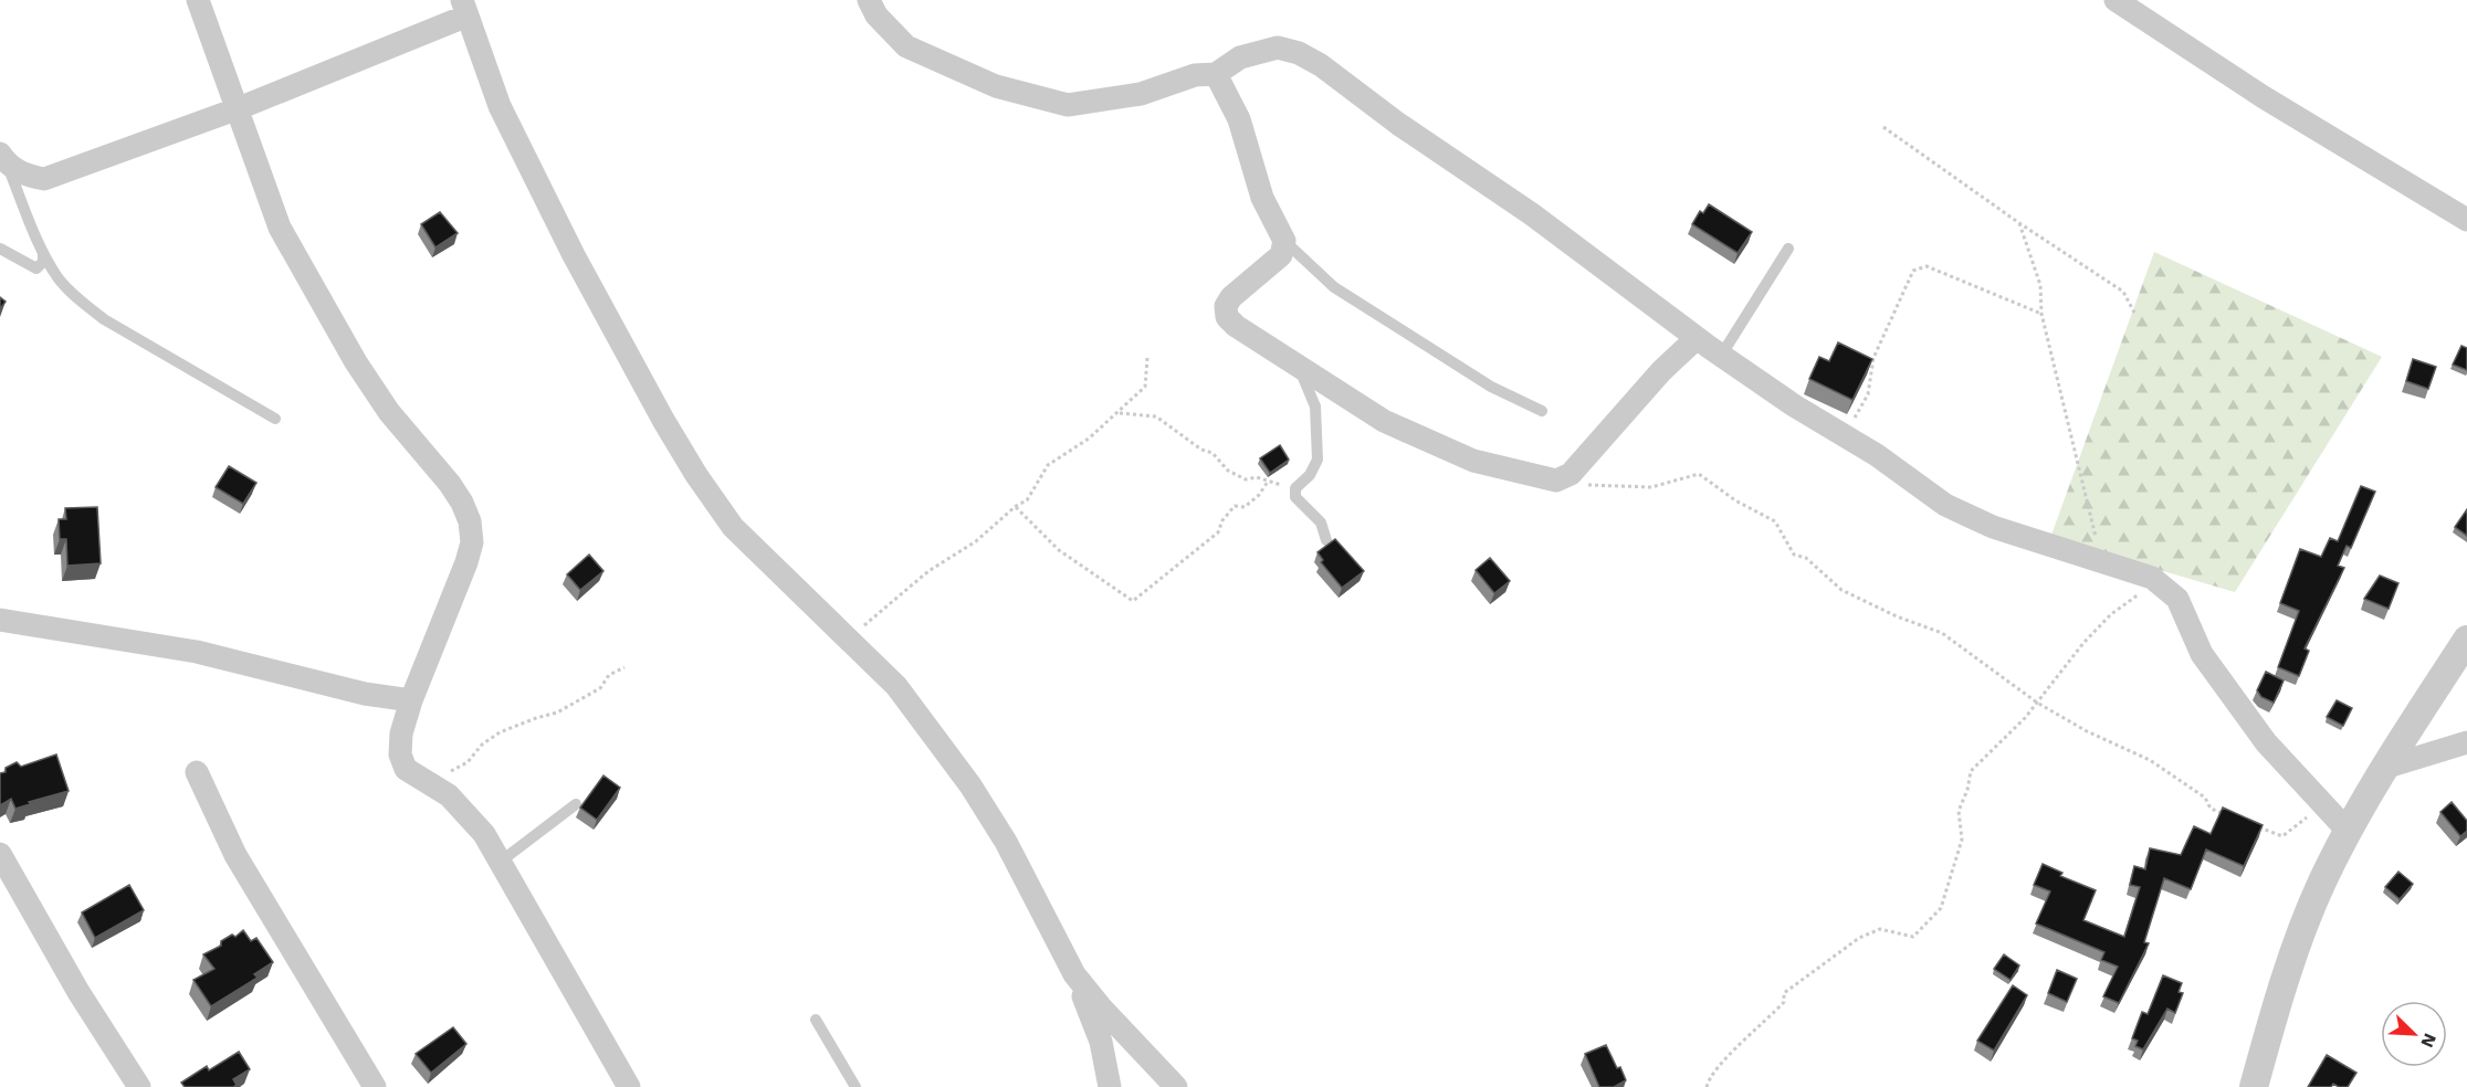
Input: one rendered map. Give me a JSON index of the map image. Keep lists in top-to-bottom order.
{
  "north": "bottom right"
}
